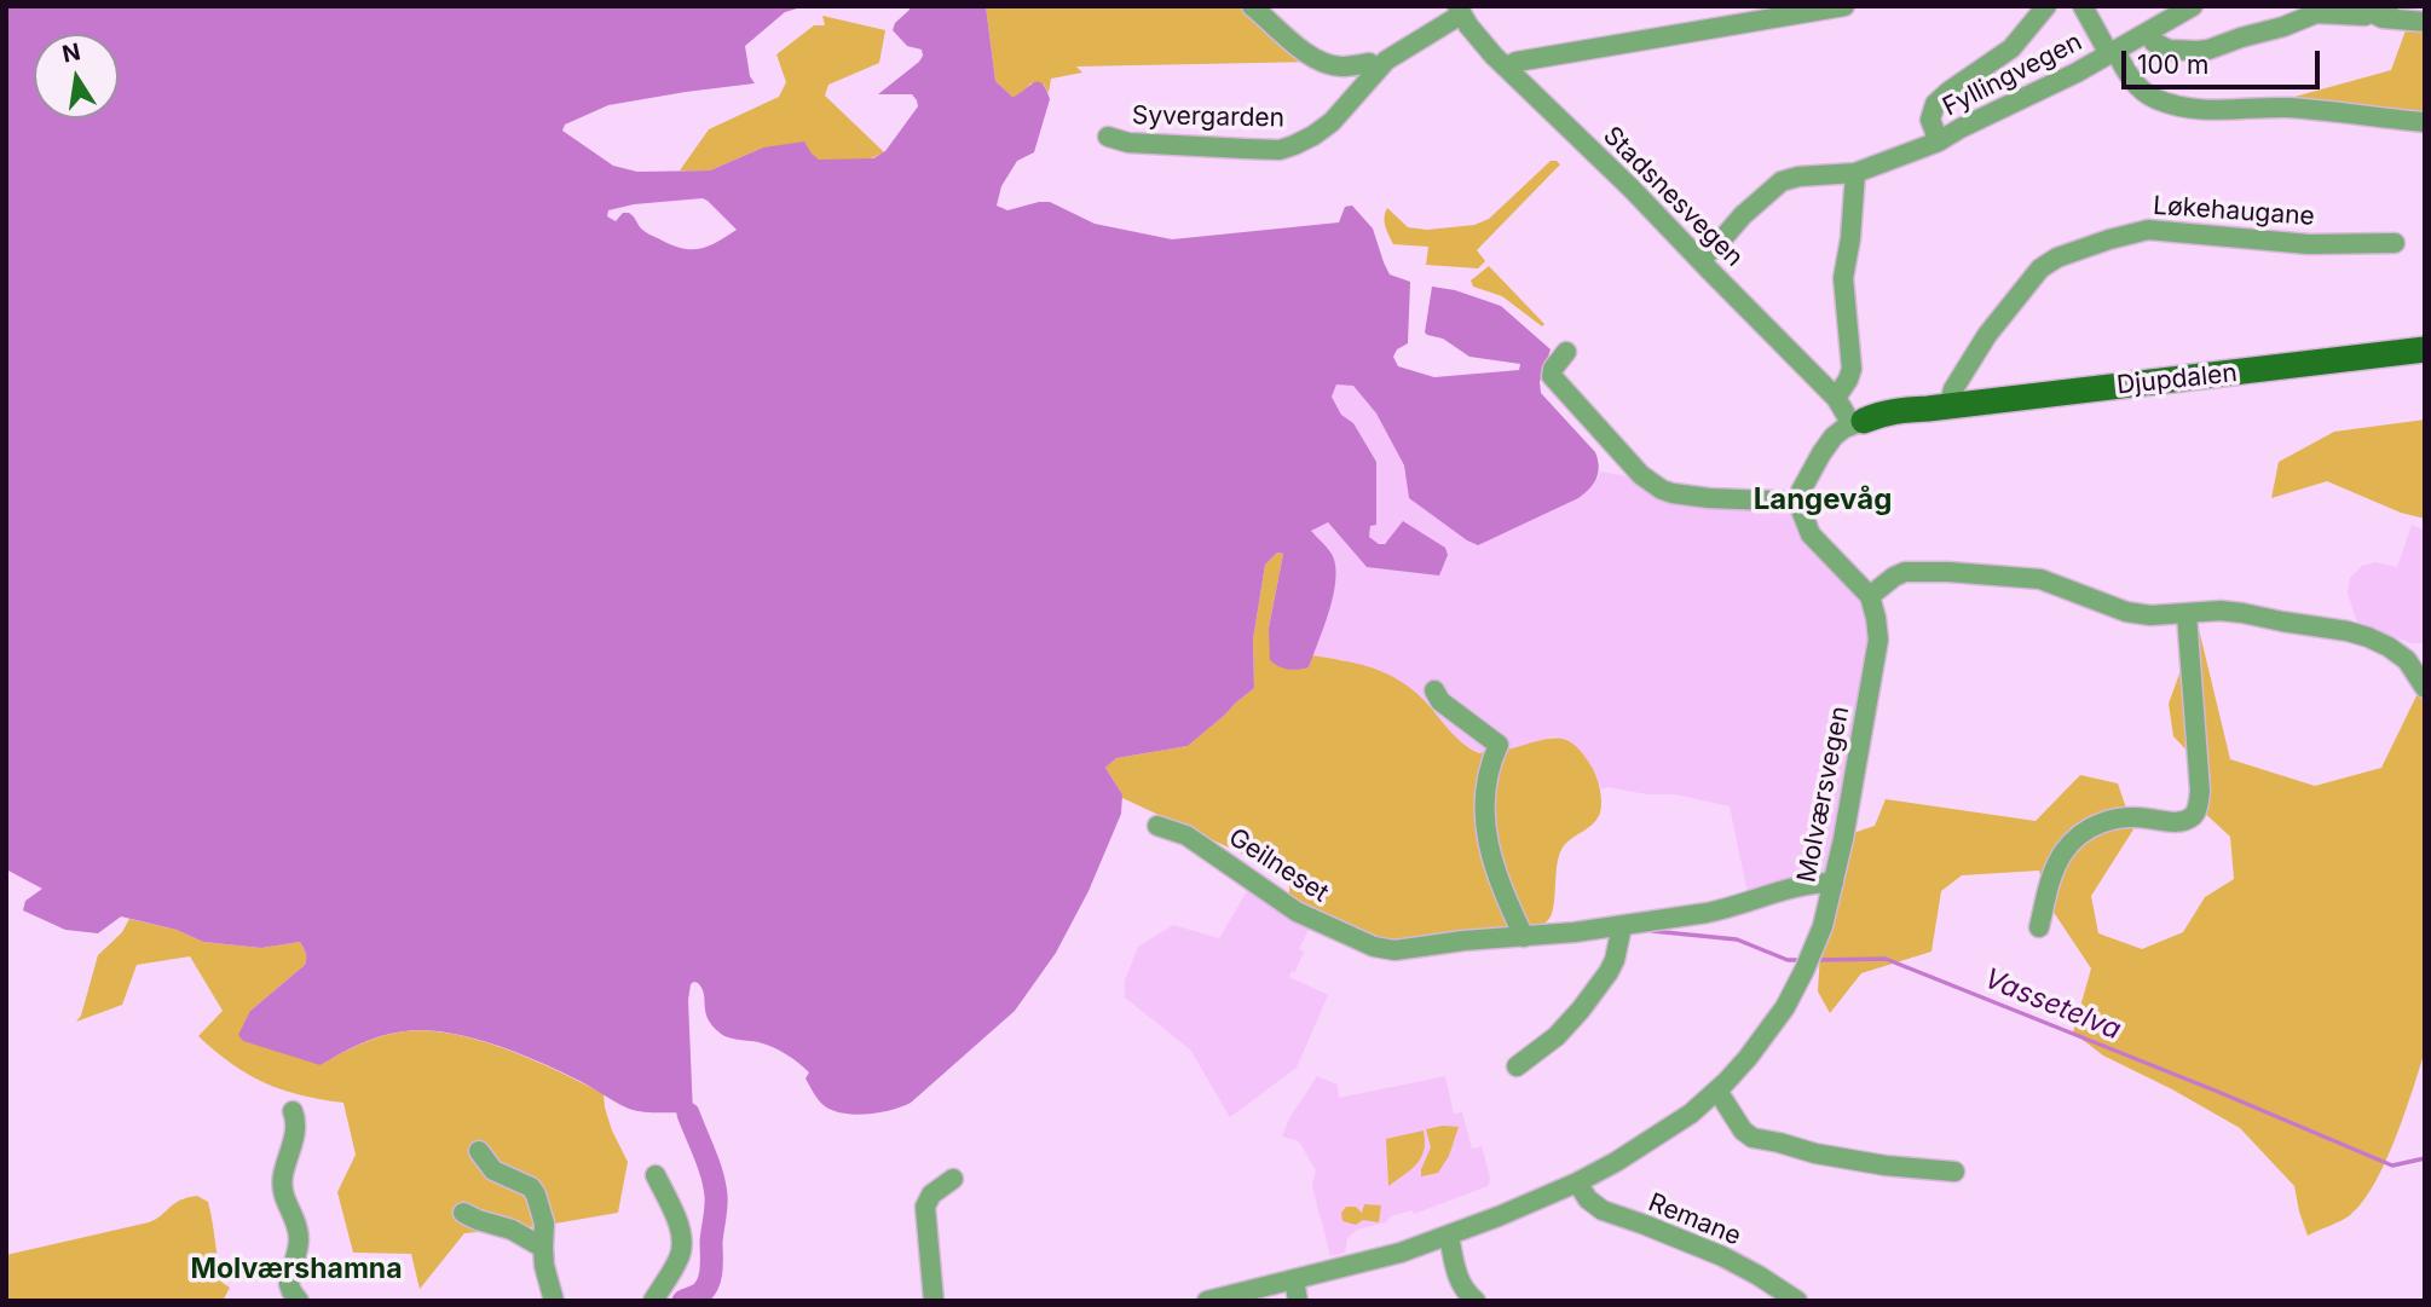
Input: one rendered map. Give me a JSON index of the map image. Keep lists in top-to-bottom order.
{
  "streets": {
    "main road": ["Djupdalen"],
    "street": [
      "Fyllingvegen",
      "Syvergarden",
      "Stadsnesvegen",
      "Løkehaugane",
      "Molværsvegen",
      "Geilneset",
      "Remane"
    ]
  },
  "crossings": [
    ["Fyllingvegen", "Stadsnesvegen"],
    ["Syvergarden", "Stadsnesvegen"],
    ["Stadsnesvegen", "Djupdalen"],
    ["Løkehaugane", "Djupdalen"],
    ["Molværsvegen", "Geilneset"],
    ["Molværsvegen", "Remane"]
  ],
  "districts": ["Langevåg", "Molværshamna"],
  "water": ["Vassetelva"],
  "scale_bar": "100 m",
  "north": "top"
}
